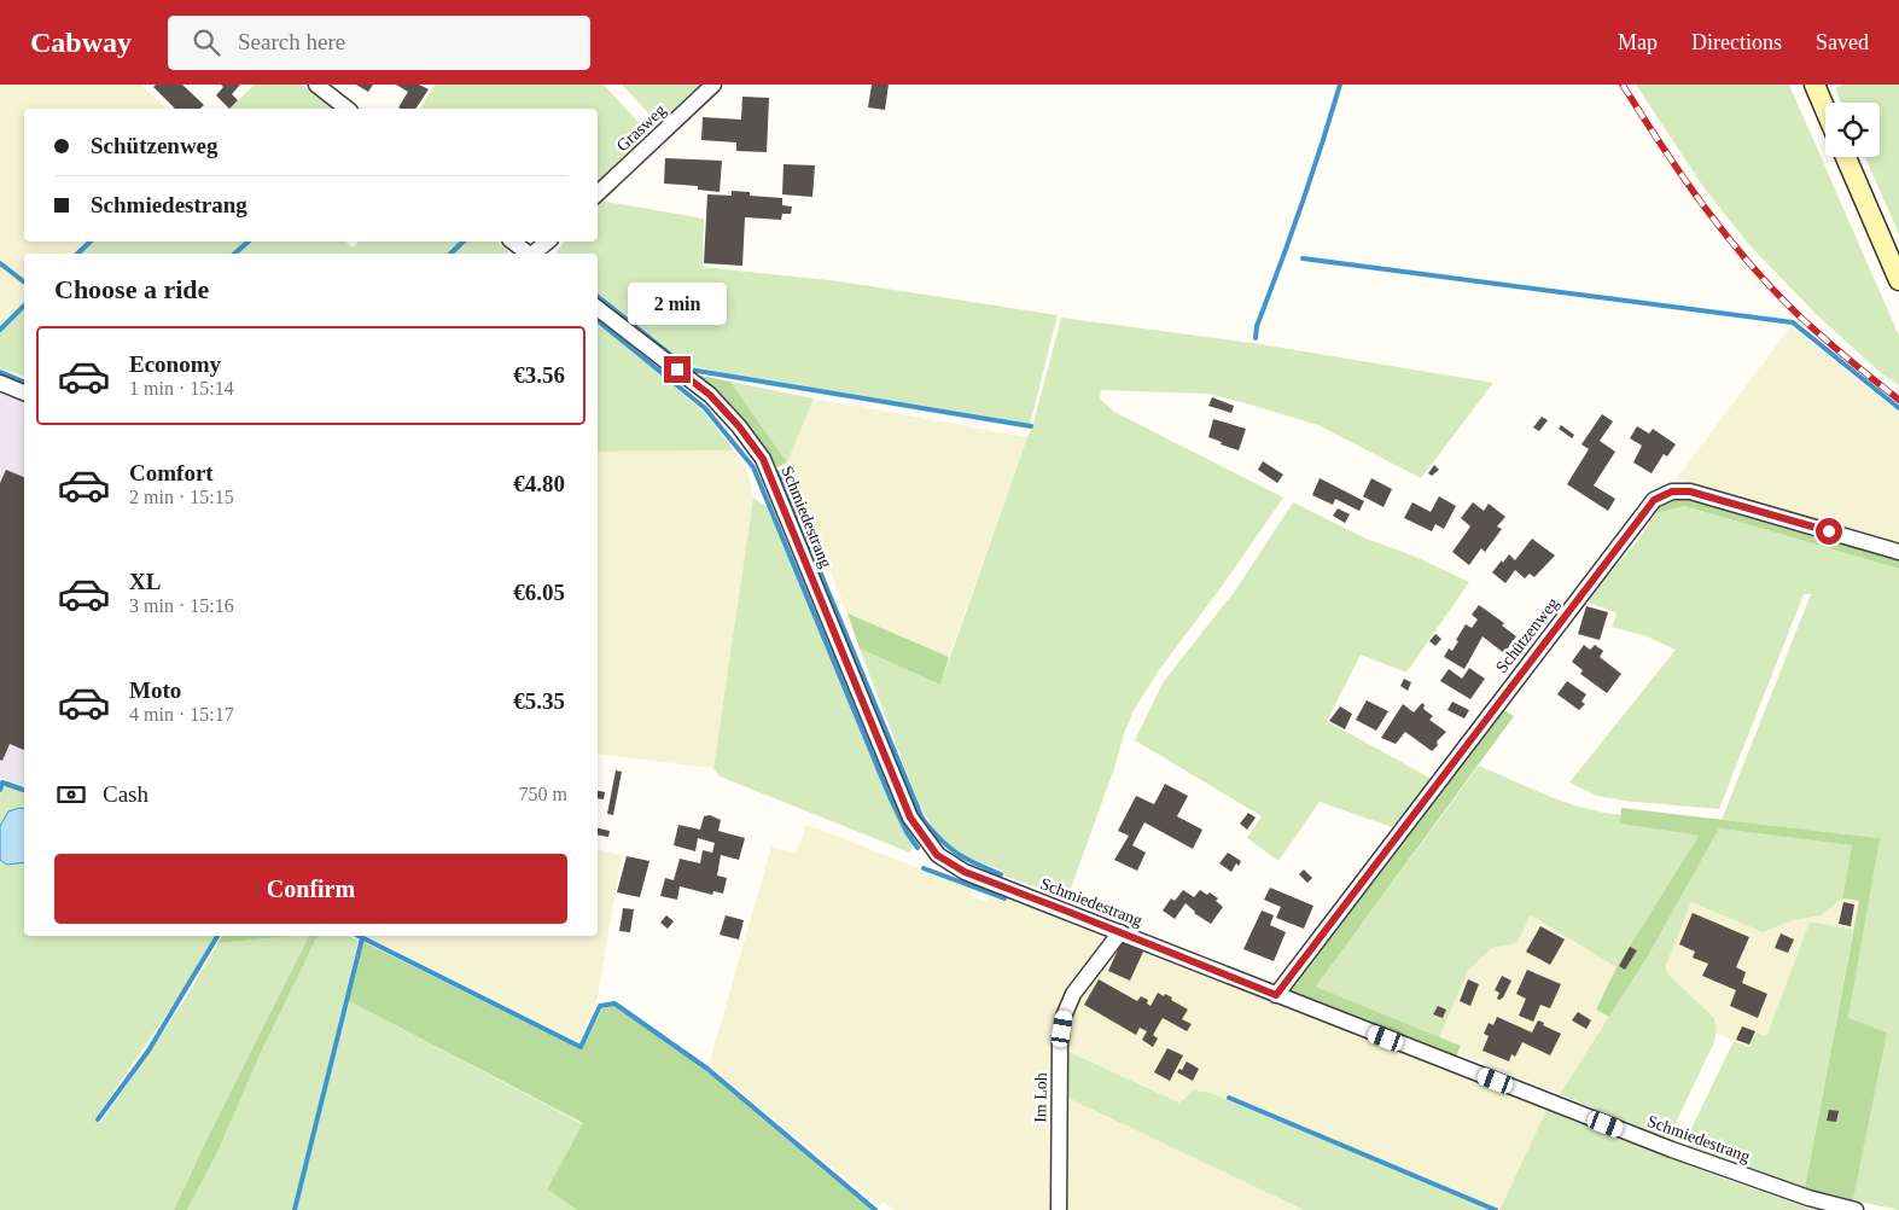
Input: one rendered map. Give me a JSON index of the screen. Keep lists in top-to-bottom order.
{
  "streets": {
    "street": [
      "Grasweg",
      "Schmiedestrang",
      "Schützenweg",
      "Im Loh"
    ]
  },
  "crossings": [
    ["Schmiedestrang", "Schützenweg"],
    ["Schmiedestrang", "Im Loh"]
  ],
  "page": {
    "header": "Cabway",
    "search": "Search here",
    "nav": ["Map", "Directions", "Saved"],
    "banner": ["Schützenweg", "Schmiedestrang"],
    "heading": "Choose a ride",
    "bubble": "2 min",
    "list": [
      {
        "name": "Economy",
        "note": "1 min · 15:14",
        "value": "€3.56"
      },
      {
        "name": "Comfort",
        "note": "2 min · 15:15",
        "value": "€4.80"
      },
      {
        "name": "XL",
        "note": "3 min · 15:16",
        "value": "€6.05"
      },
      {
        "name": "Moto",
        "note": "4 min · 15:17",
        "value": "€5.35"
      }
    ],
    "pay": ["Cash", "750 m"],
    "buttons": "Confirm"
  }
}
